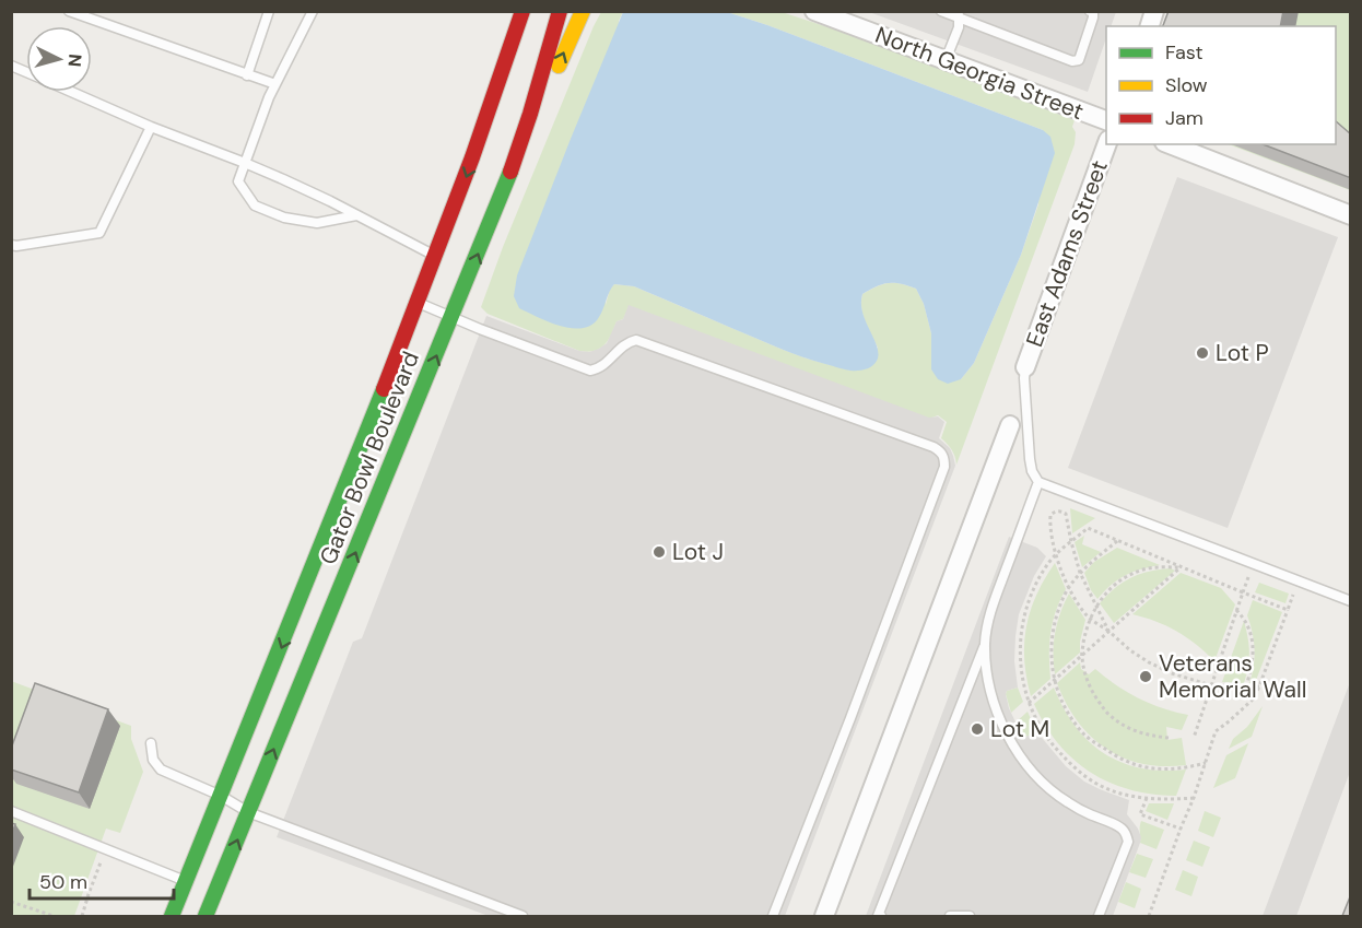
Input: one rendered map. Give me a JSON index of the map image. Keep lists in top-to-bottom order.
{
  "streets": {
    "main road": ["Gator Bowl Boulevard"],
    "street": ["North Georgia Street", "East Adams Street"]
  },
  "places": [
    "Lot P",
    "Lot J",
    "Veterans Memorial Wall",
    "Lot M"
  ],
  "legend": ["Fast", "Slow", "Jam"],
  "scale_bar": "50 m",
  "north": "right"
}
